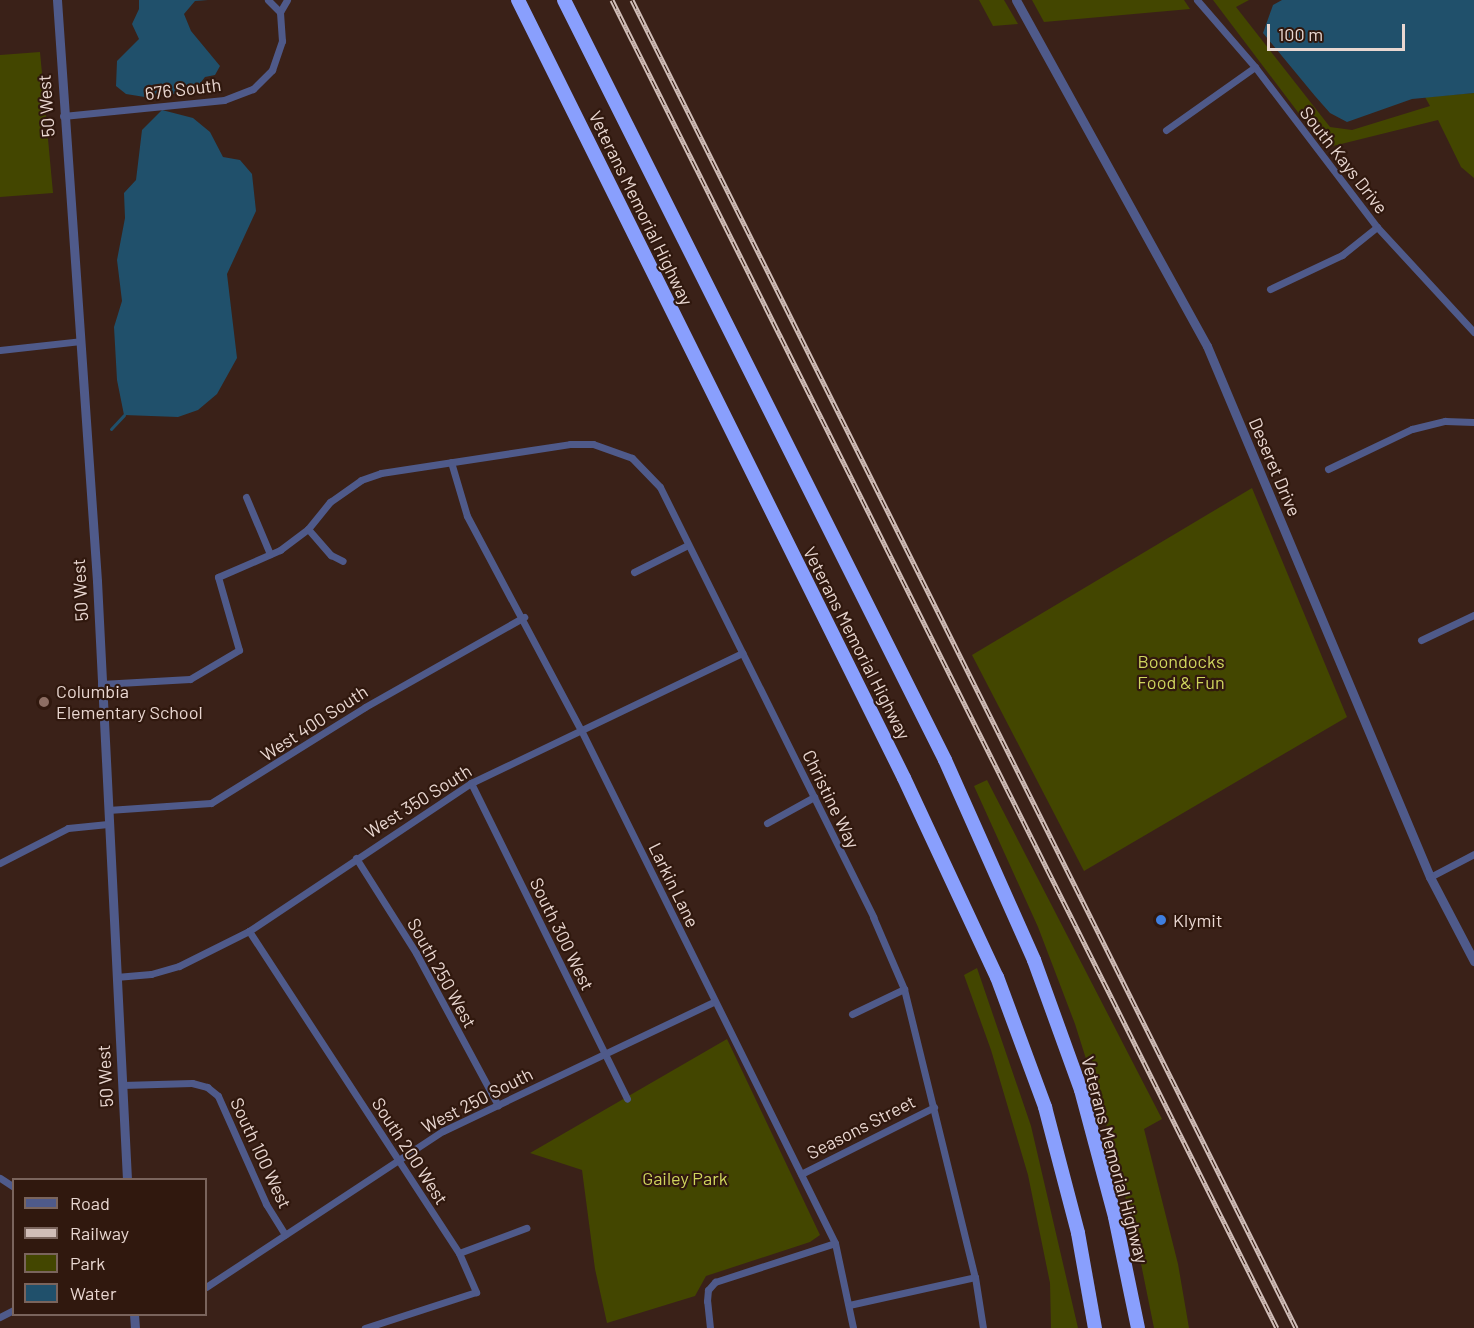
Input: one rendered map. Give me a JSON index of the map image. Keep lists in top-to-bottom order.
{
  "streets": {
    "highway": ["Veterans Memorial Highway"],
    "street": [
      "676 South",
      "50 West",
      "South Kays Drive",
      "Deseret Drive",
      "West 400 South",
      "Christine Way",
      "West 350 South",
      "Larkin Lane",
      "South 300 West",
      "South 250 West",
      "West 250 South",
      "Seasons Street",
      "South 200 West",
      "South 100 West"
    ]
  },
  "crossings": [
    ["676 South", "50 West"],
    ["50 West", "West 400 South"],
    ["50 West", "Christine Way"],
    ["50 West", "West 350 South"],
    ["50 West", "South 100 West"],
    ["West 400 South", "Larkin Lane"],
    ["Christine Way", "West 350 South"],
    ["Christine Way", "Larkin Lane"],
    ["Christine Way", "Seasons Street"],
    ["West 350 South", "Larkin Lane"],
    ["West 350 South", "South 300 West"],
    ["West 350 South", "South 250 West"],
    ["West 350 South", "South 200 West"],
    ["Larkin Lane", "West 250 South"],
    ["Larkin Lane", "Seasons Street"],
    ["South 300 West", "West 250 South"],
    ["South 250 West", "West 250 South"],
    ["West 250 South", "South 200 West"],
    ["West 250 South", "South 100 West"]
  ],
  "parks": ["Boondocks Food & Fun", "Gailey Park"],
  "places": ["Columbia Elementary School", "Klymit"],
  "legend": [
    "Road",
    "Railway",
    "Park",
    "Water"
  ],
  "scale_bar": "100 m"
}
